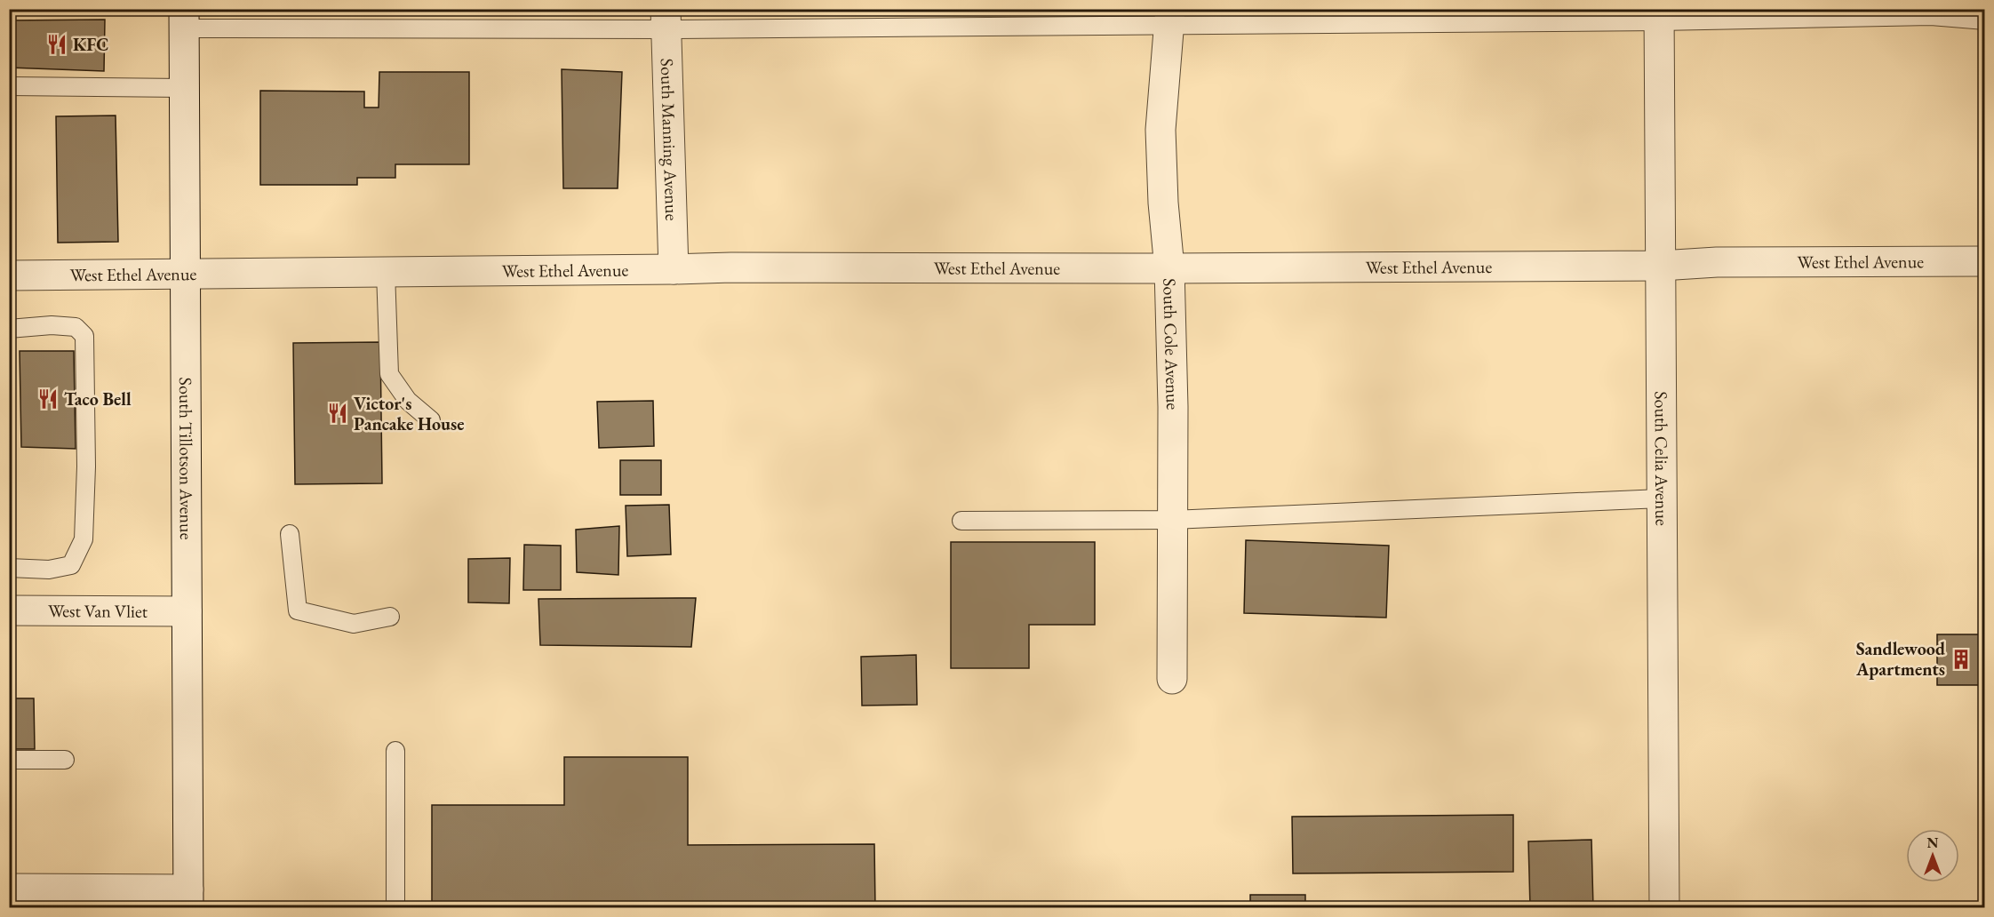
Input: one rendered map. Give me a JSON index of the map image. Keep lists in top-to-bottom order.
{
  "streets": {
    "street": [
      "South Manning Avenue",
      "West Ethel Avenue",
      "South Cole Avenue",
      "South Tillotson Avenue",
      "South Celia Avenue",
      "West Van Vliet"
    ]
  },
  "crossings": [
    ["South Manning Avenue", "West Ethel Avenue"],
    ["West Ethel Avenue", "South Cole Avenue"],
    ["West Ethel Avenue", "South Tillotson Avenue"],
    ["West Ethel Avenue", "South Celia Avenue"],
    ["South Tillotson Avenue", "West Van Vliet"]
  ],
  "places": {
    "restaurant": ["KFC", "Taco Bell", "Victor's Pancake House"],
    "building": ["Sandlewood Apartments"]
  },
  "north": "top"
}
